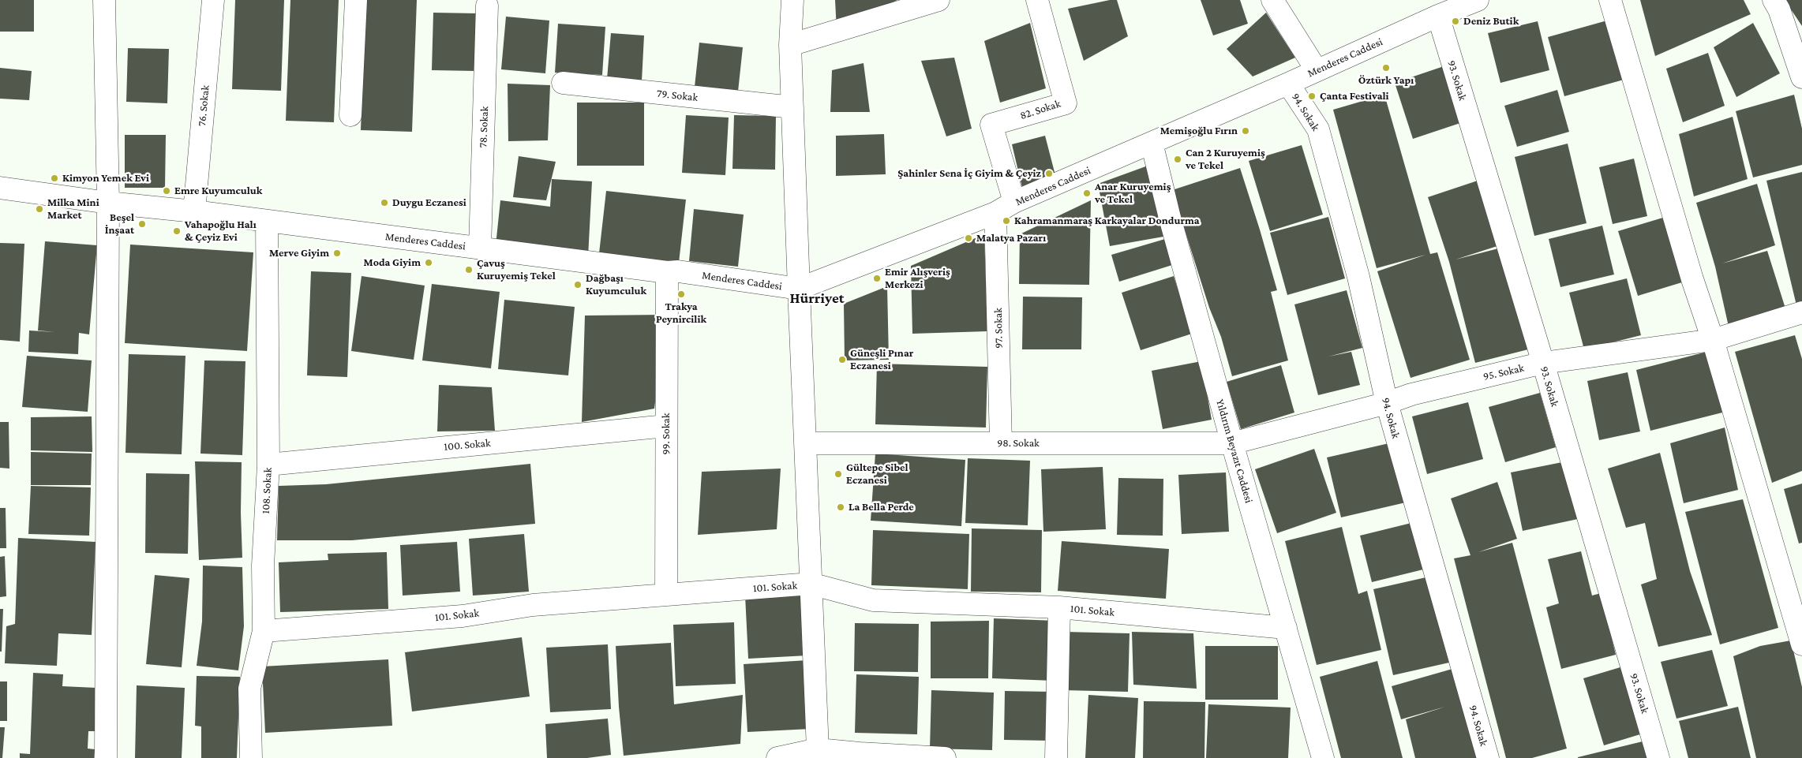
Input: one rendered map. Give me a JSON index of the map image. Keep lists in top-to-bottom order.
{
  "streets": {
    "street": [
      "Menderes Caddesi",
      "93. Sokak",
      "79. Sokak",
      "76. Sokak",
      "82. Sokak",
      "94. Sokak",
      "78. Sokak",
      "97. Sokak",
      "95. Sokak",
      "99. Sokak",
      "98. Sokak",
      "100. Sokak",
      "Yıldırım Beyazıt Caddesi",
      "108. Sokak",
      "101. Sokak"
    ]
  },
  "crossings": [
    ["Menderes Caddesi", "93. Sokak"],
    ["Menderes Caddesi", "76. Sokak"],
    ["Menderes Caddesi", "82. Sokak"],
    ["Menderes Caddesi", "94. Sokak"],
    ["Menderes Caddesi", "78. Sokak"],
    ["Menderes Caddesi", "97. Sokak"],
    ["Menderes Caddesi", "99. Sokak"],
    ["Menderes Caddesi", "Yıldırım Beyazıt Caddesi"],
    ["Menderes Caddesi", "108. Sokak"],
    ["93. Sokak", "95. Sokak"],
    ["94. Sokak", "95. Sokak"],
    ["97. Sokak", "98. Sokak"],
    ["95. Sokak", "98. Sokak"],
    ["95. Sokak", "Yıldırım Beyazıt Caddesi"],
    ["99. Sokak", "100. Sokak"],
    ["99. Sokak", "101. Sokak"],
    ["98. Sokak", "Yıldırım Beyazıt Caddesi"],
    ["100. Sokak", "108. Sokak"],
    ["Yıldırım Beyazıt Caddesi", "101. Sokak"],
    ["108. Sokak", "101. Sokak"]
  ],
  "districts": ["Hürriyet"],
  "places": [
    "Deniz Butik",
    "Öztürk Yapı",
    "Çanta Festivali",
    "Memişoğlu Fırın",
    "Can 2 Kuruyemiş ve Tekel",
    "Şahinler Sena İç Giyim & Çeyiz",
    "Kimyon Yemek Evi",
    "Emre Kuyumculuk",
    "Anar Kuruyemiş ve Tekel",
    "Duygu Eczanesi",
    "Milka Mini Market",
    "Kahramanmaraş Karkayalar Dondurma",
    "Beşel İnşaat",
    "Vahapoğlu Halı & Çeyiz Evi",
    "Malatya Pazarı",
    "Merve Giyim",
    "Moda Giyim",
    "Çavuş Kuruyemiş Tekel",
    "Emir Alışveriş Merkezi",
    "Dağbaşı Kuyumculuk",
    "Trakya Peynircilik",
    "Güneşli Pınar Eczanesi",
    "Gültepe Sibel Eczanesi",
    "La Bella Perde"
  ]
}
